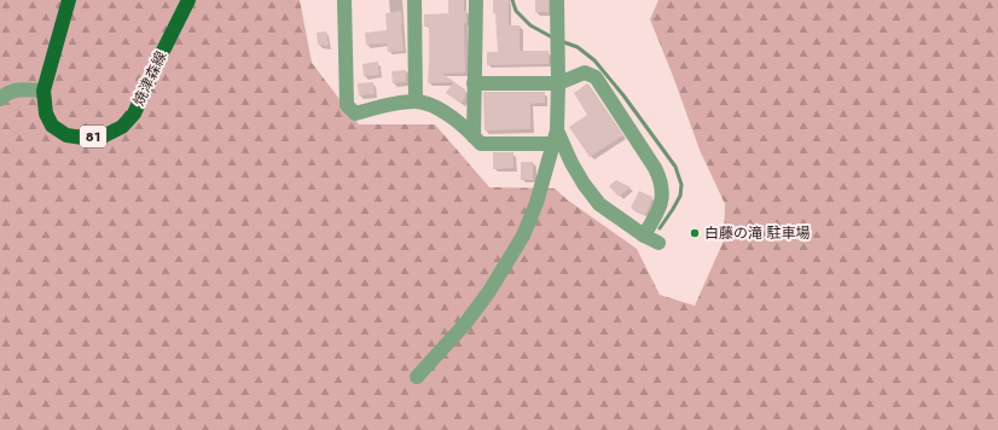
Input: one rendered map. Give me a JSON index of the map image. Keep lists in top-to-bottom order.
{
  "streets": {
    "main road": ["焼津森線", "81"]
  },
  "places": ["白藤の滝 駐車場"]
}
